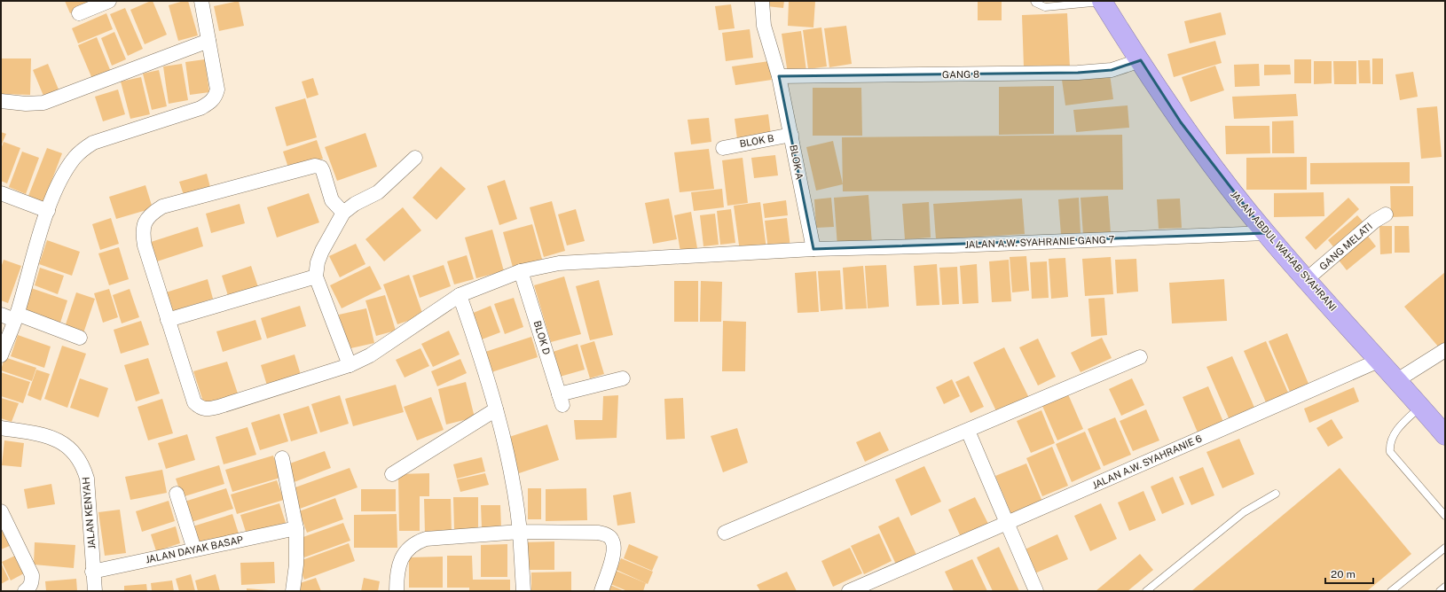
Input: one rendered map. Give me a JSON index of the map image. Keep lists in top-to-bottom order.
{
  "streets": {
    "highway": ["JALAN ABDUL WAHAB SYAHRANI"],
    "street": [
      "GANG 8",
      "BLOK B",
      "BLOK A",
      "JALAN A.W. SYAHRANIE GANG 7",
      "GANG MELATI",
      "BLOK D",
      "JALAN A.W. SYAHRANIE 6",
      "JALAN KENYAH",
      "JALAN DAYAK BASAP"
    ]
  },
  "crossings": [
    ["GANG 8", "BLOK A"],
    ["GANG 8", "JALAN ABDUL WAHAB SYAHRANI"],
    ["BLOK B", "BLOK A"],
    ["BLOK A", "JALAN A.W. SYAHRANIE GANG 7"],
    ["JALAN A.W. SYAHRANIE GANG 7", "JALAN ABDUL WAHAB SYAHRANI"],
    ["JALAN A.W. SYAHRANIE GANG 7", "BLOK D"],
    ["GANG MELATI", "JALAN ABDUL WAHAB SYAHRANI"],
    ["JALAN ABDUL WAHAB SYAHRANI", "JALAN A.W. SYAHRANIE 6"],
    ["JALAN KENYAH", "JALAN DAYAK BASAP"]
  ],
  "scale_bar": "20 m"
}
